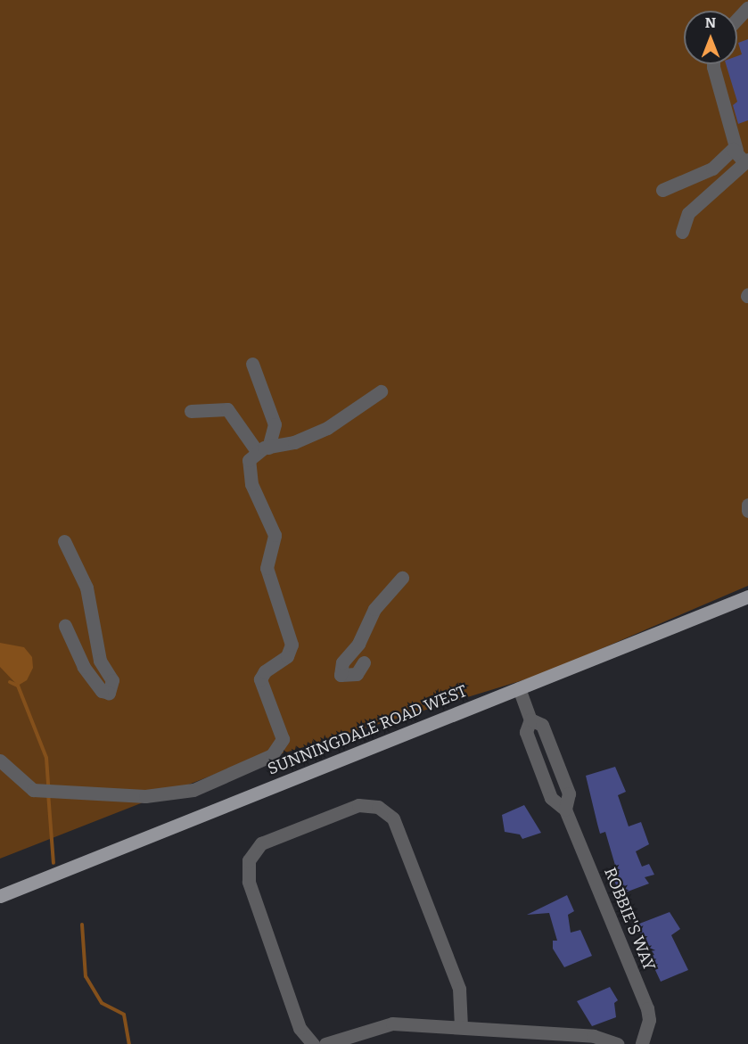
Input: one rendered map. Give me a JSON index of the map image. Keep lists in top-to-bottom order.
{
  "streets": {
    "main road": ["SUNNINGDALE ROAD WEST"],
    "street": ["ROBBIE'S WAY"]
  },
  "crossings": [
    ["SUNNINGDALE ROAD WEST", "ROBBIE'S WAY"]
  ],
  "north": "top"
}
